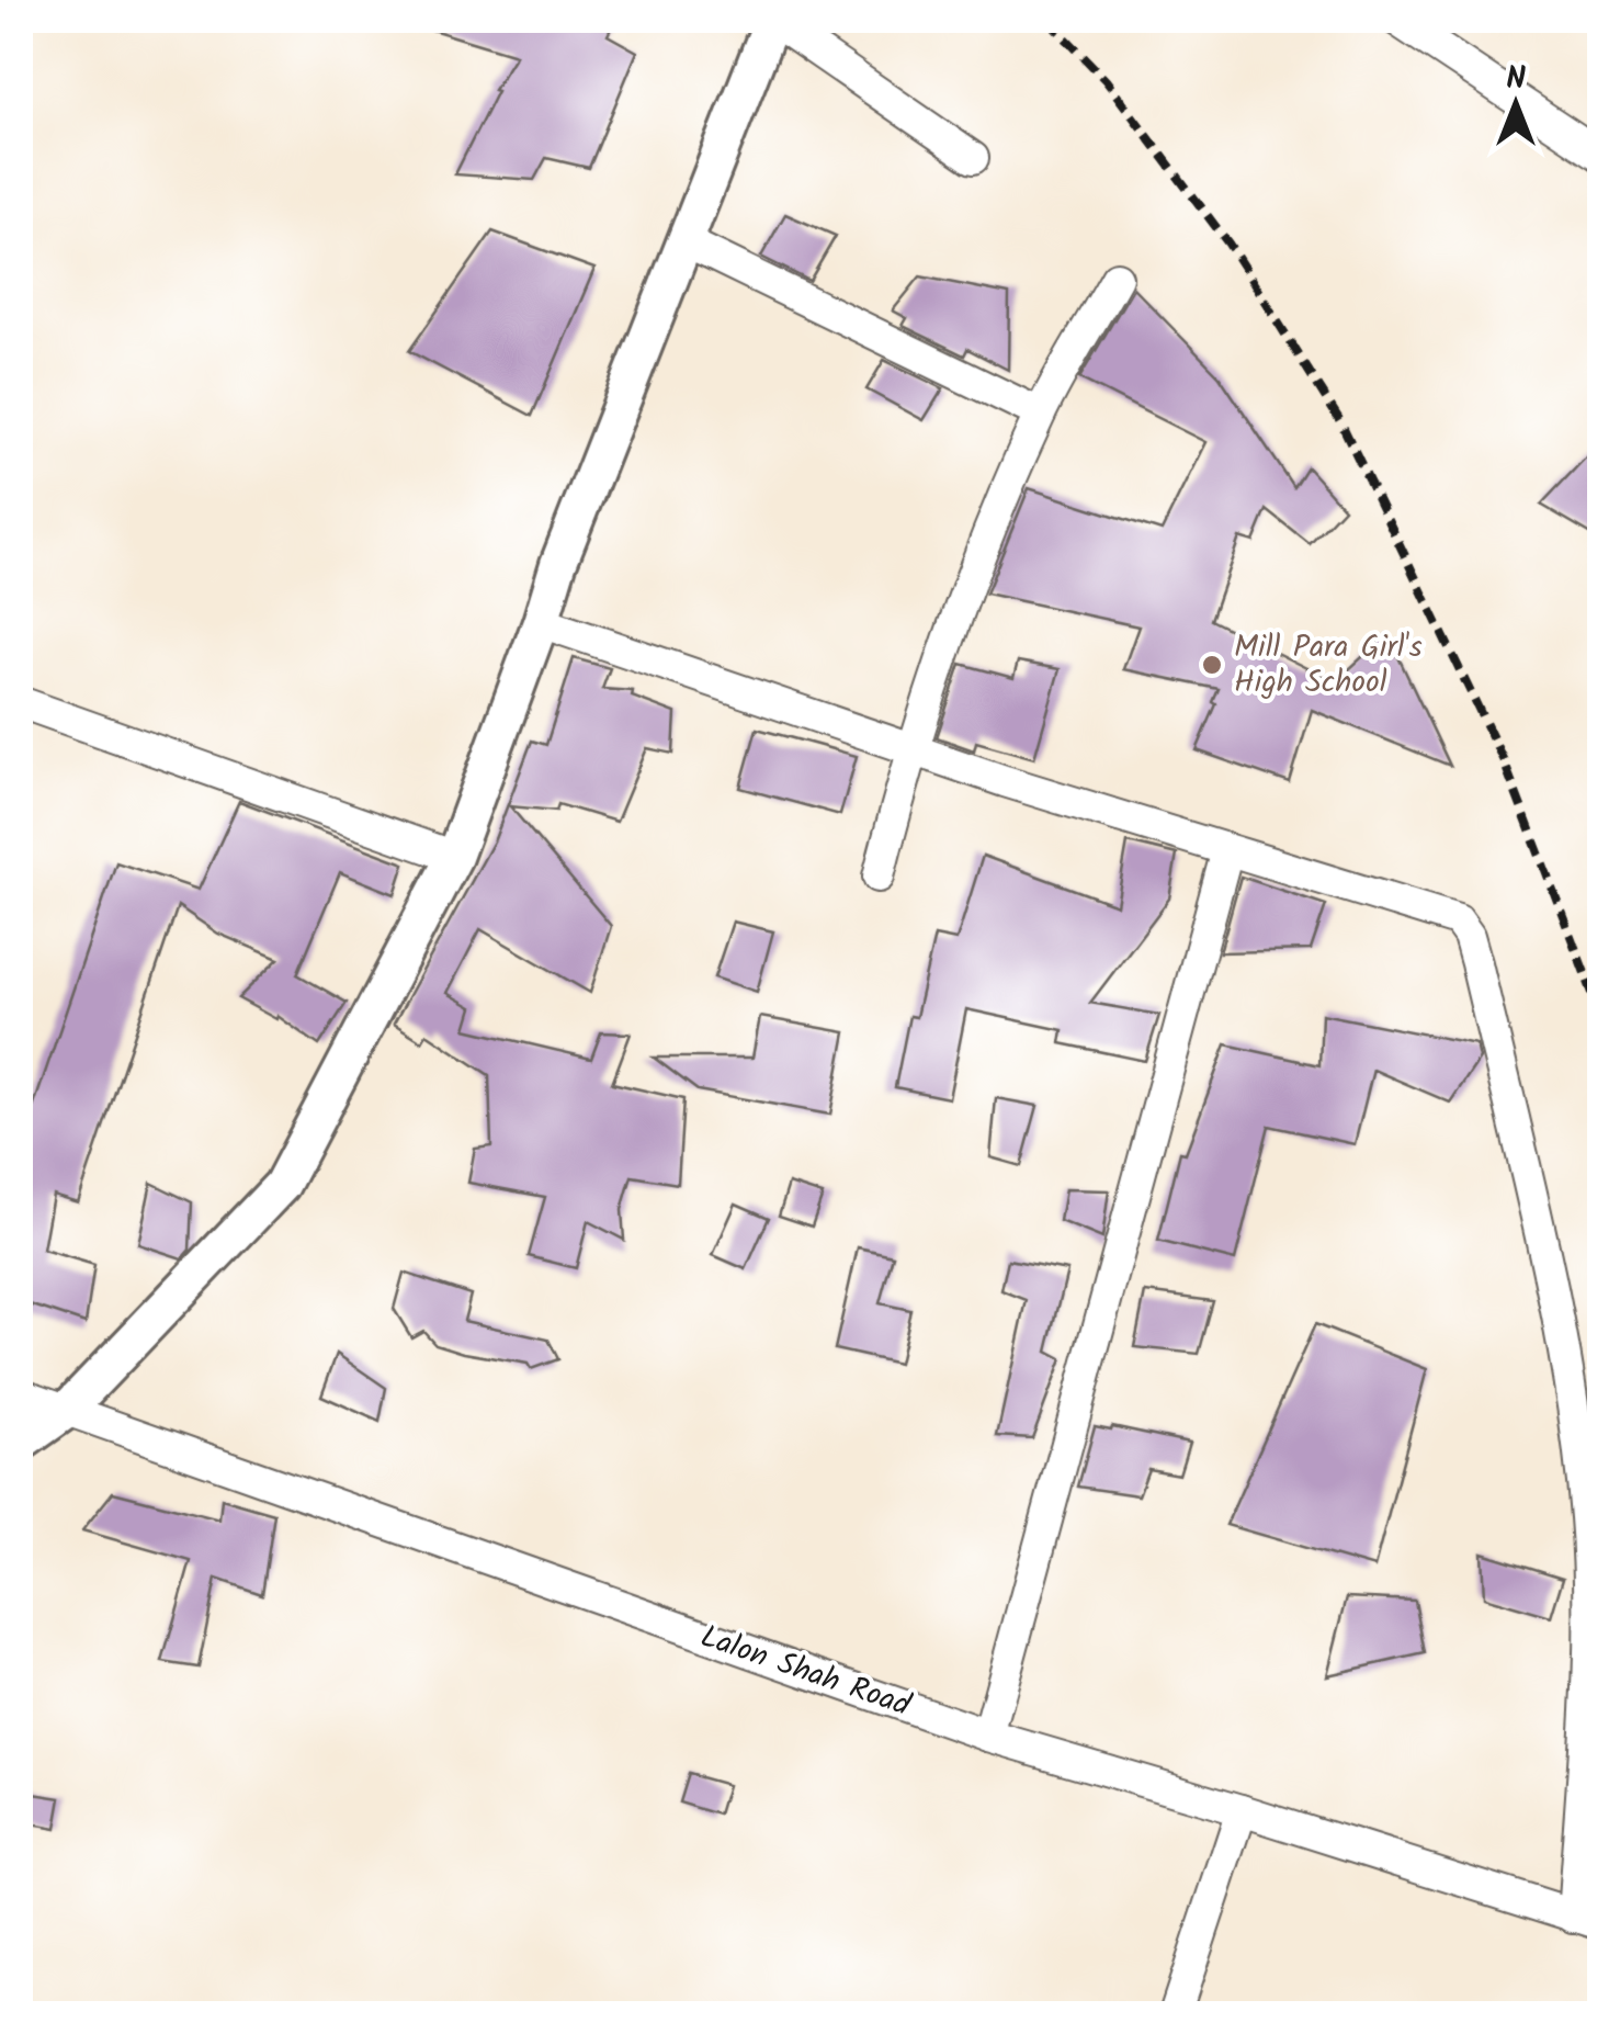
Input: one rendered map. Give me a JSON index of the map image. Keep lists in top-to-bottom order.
{
  "streets": {
    "street": ["Lalon Shah Road"]
  },
  "places": ["Mill Para Girl's High School"],
  "north": "top"
}
